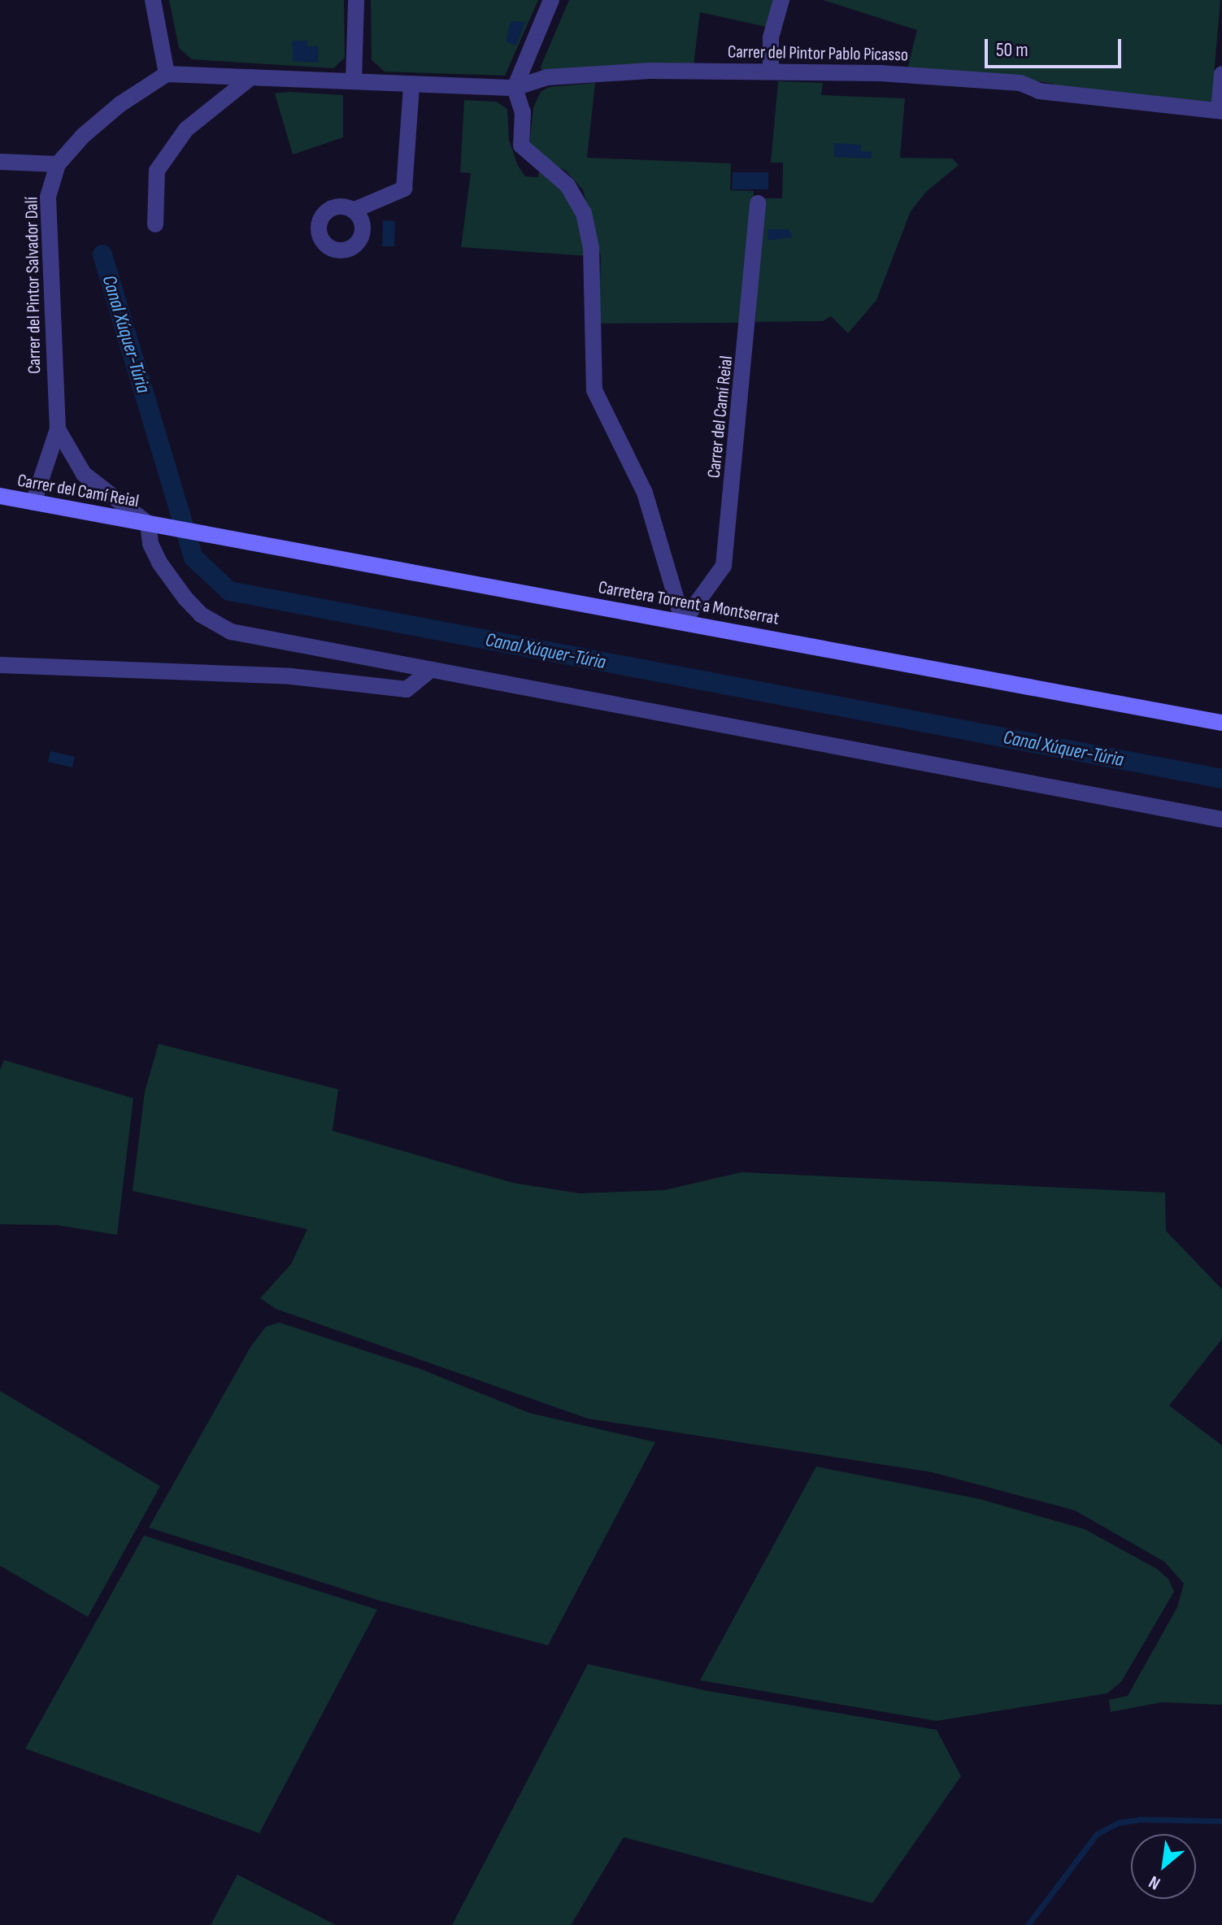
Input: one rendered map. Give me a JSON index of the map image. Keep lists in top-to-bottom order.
{
  "streets": {
    "main road": ["Carrer del Camí Reial", "Carretera Torrent a Montserrat"],
    "street": ["Carrer del Pintor Pablo Picasso", "Carrer del Pintor Salvador Dalí"]
  },
  "crossings": [
    ["Carrer del Pintor Pablo Picasso", "Carrer del Pintor Salvador Dalí"],
    ["Carrer del Pintor Salvador Dalí", "Carrer del Camí Reial"],
    ["Carrer del Pintor Salvador Dalí", "Carretera Torrent a Montserrat"],
    ["Carrer del Camí Reial", "Carretera Torrent a Montserrat"]
  ],
  "water": ["Canal Xúquer-Túria"],
  "scale_bar": "50 m",
  "north": "bottom left"
}
